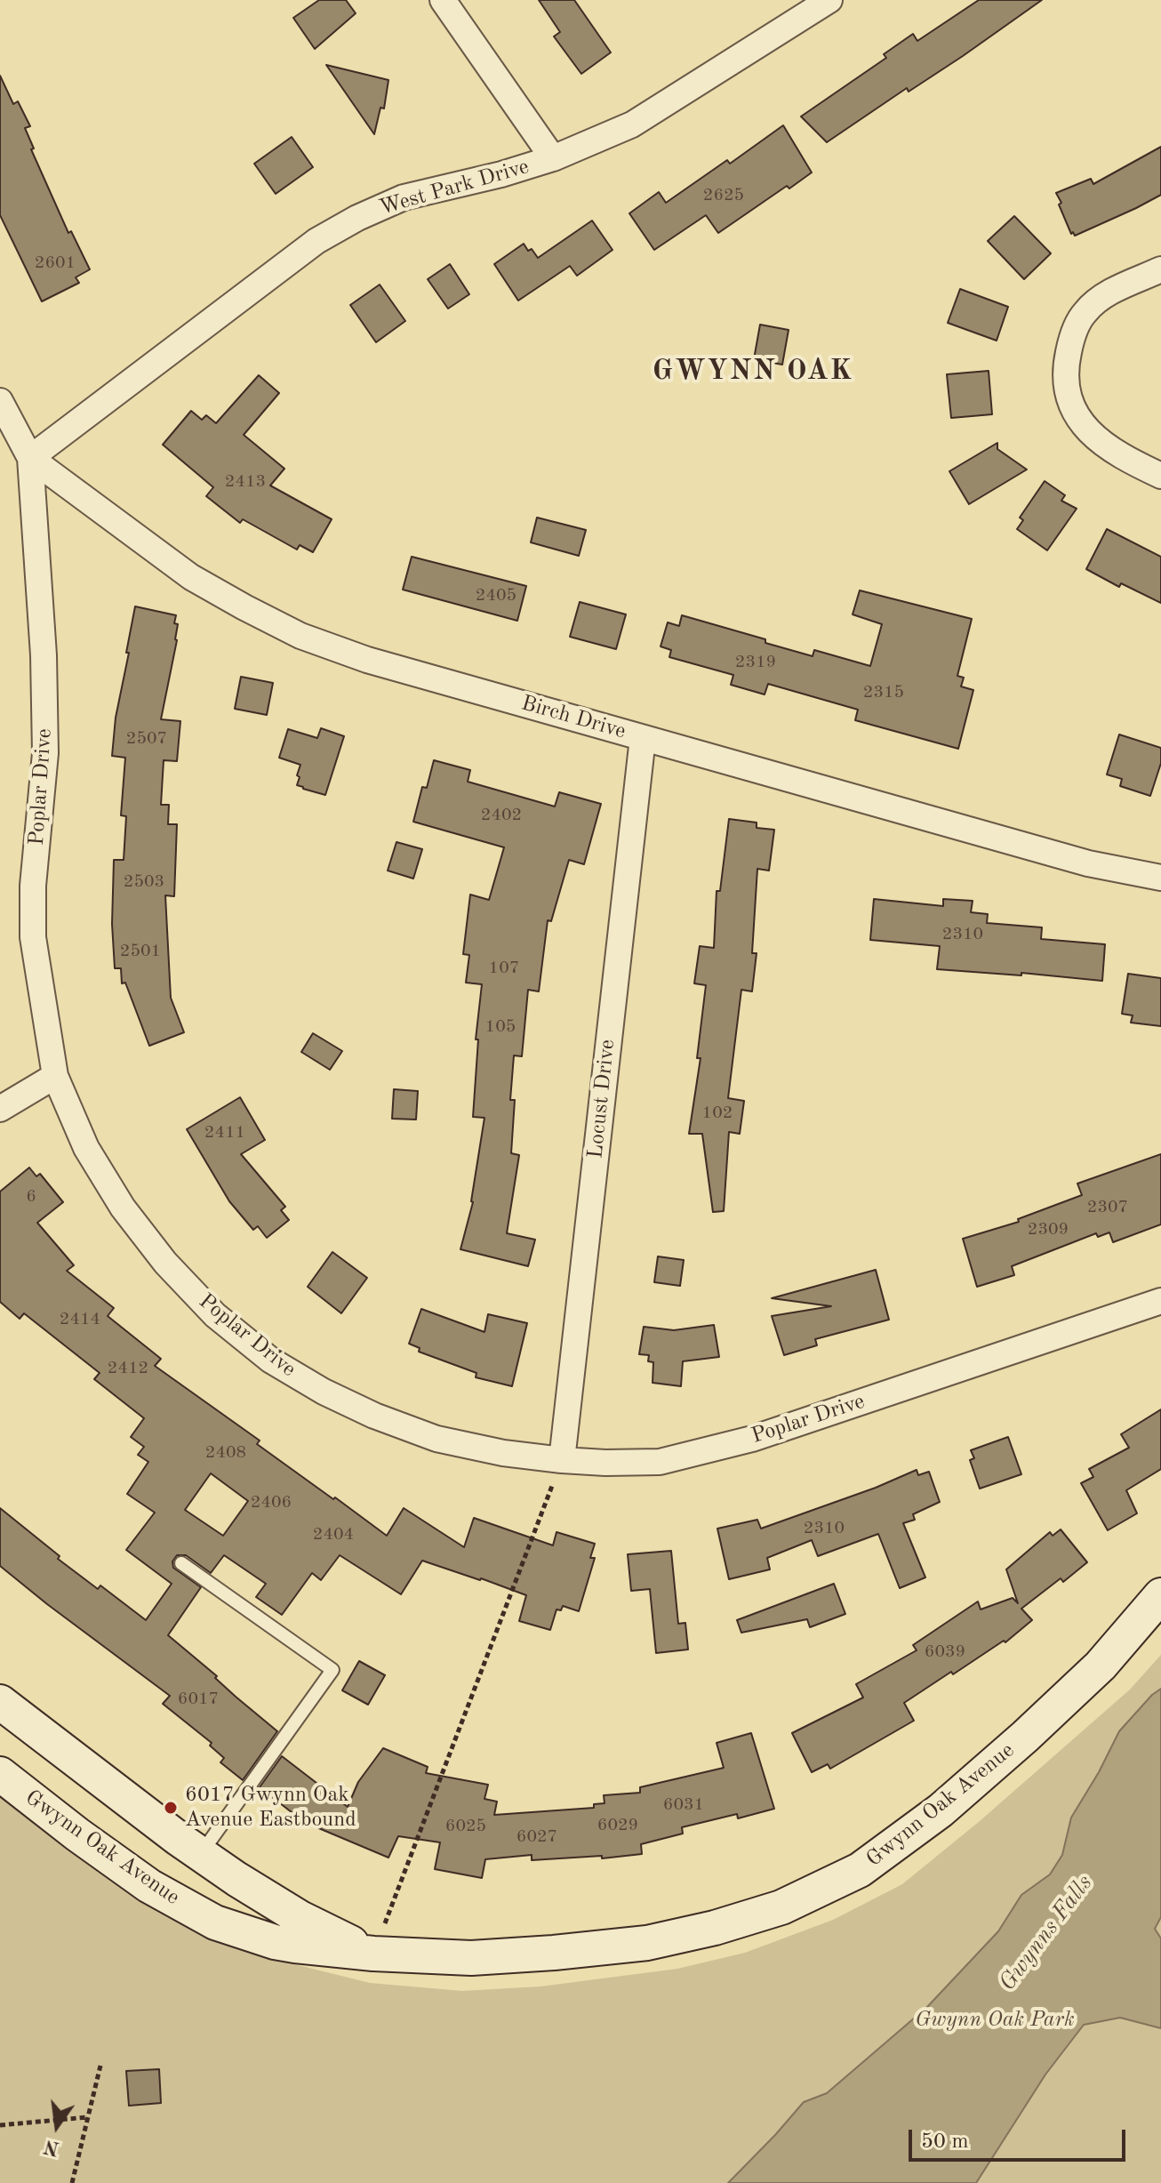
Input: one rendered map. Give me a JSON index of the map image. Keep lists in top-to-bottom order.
{
  "streets": {
    "main road": ["Gwynn Oak Avenue"],
    "street": [
      "West Park Drive",
      "Birch Drive",
      "Poplar Drive",
      "Locust Drive"
    ]
  },
  "crossings": [
    ["West Park Drive", "Birch Drive"],
    ["West Park Drive", "Poplar Drive"],
    ["Birch Drive", "Poplar Drive"],
    ["Birch Drive", "Locust Drive"],
    ["Poplar Drive", "Locust Drive"]
  ],
  "districts": ["GWYNN OAK"],
  "water": ["Gwynns Falls"],
  "parks": ["Gwynn Oak Park"],
  "places": ["6017 Gwynn Oak Avenue Eastbound"],
  "house_numbers": [
    "2625",
    "2601",
    "2413",
    "2405",
    "2319",
    "2315",
    "2507",
    "2402",
    "2503",
    "2310",
    "2501",
    "107",
    "105",
    "102",
    "2411",
    "6",
    "2307",
    "2309",
    "2414",
    "2412",
    "2408",
    "2406",
    "2310",
    "2404",
    "6039",
    "6017",
    "6031",
    "6029",
    "6025",
    "6027"
  ],
  "scale_bar": "50 m",
  "north": "bottom"
}
